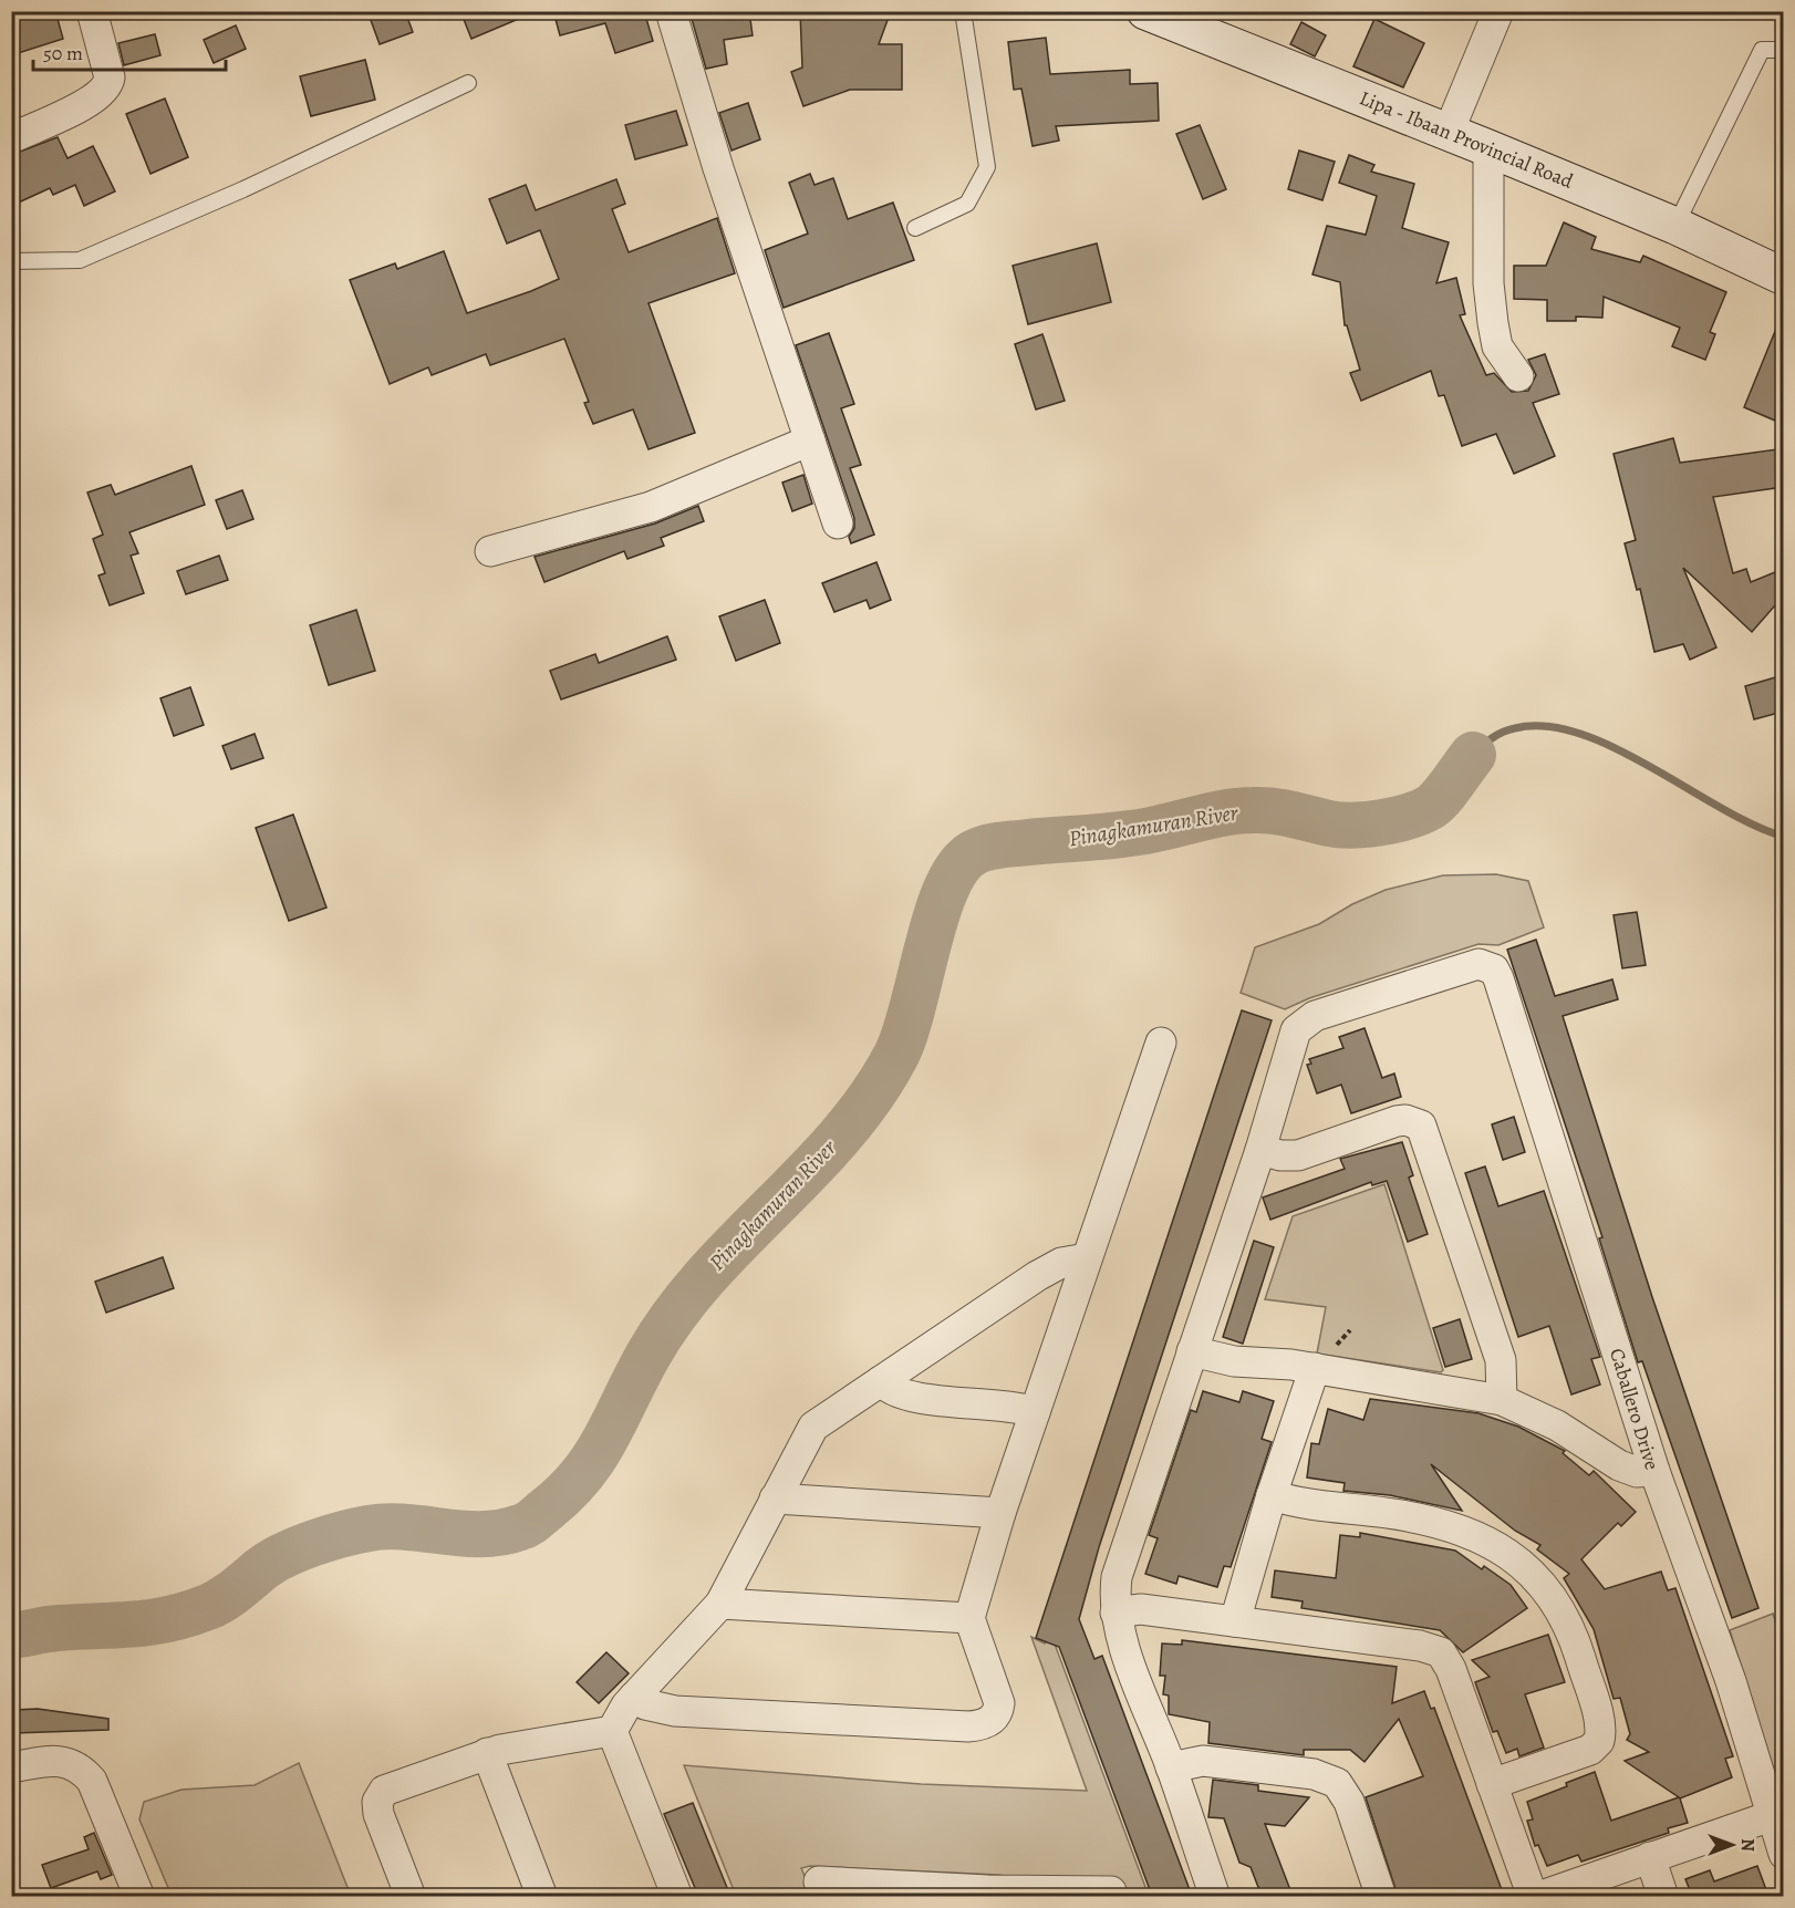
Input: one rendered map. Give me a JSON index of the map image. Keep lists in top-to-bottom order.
{
  "streets": {
    "main road": ["Lipa - Ibaan Provincial Road"],
    "street": ["Caballero Drive"]
  },
  "water": ["Pinagkamuran River"],
  "scale_bar": "50 m",
  "north": "right"
}
